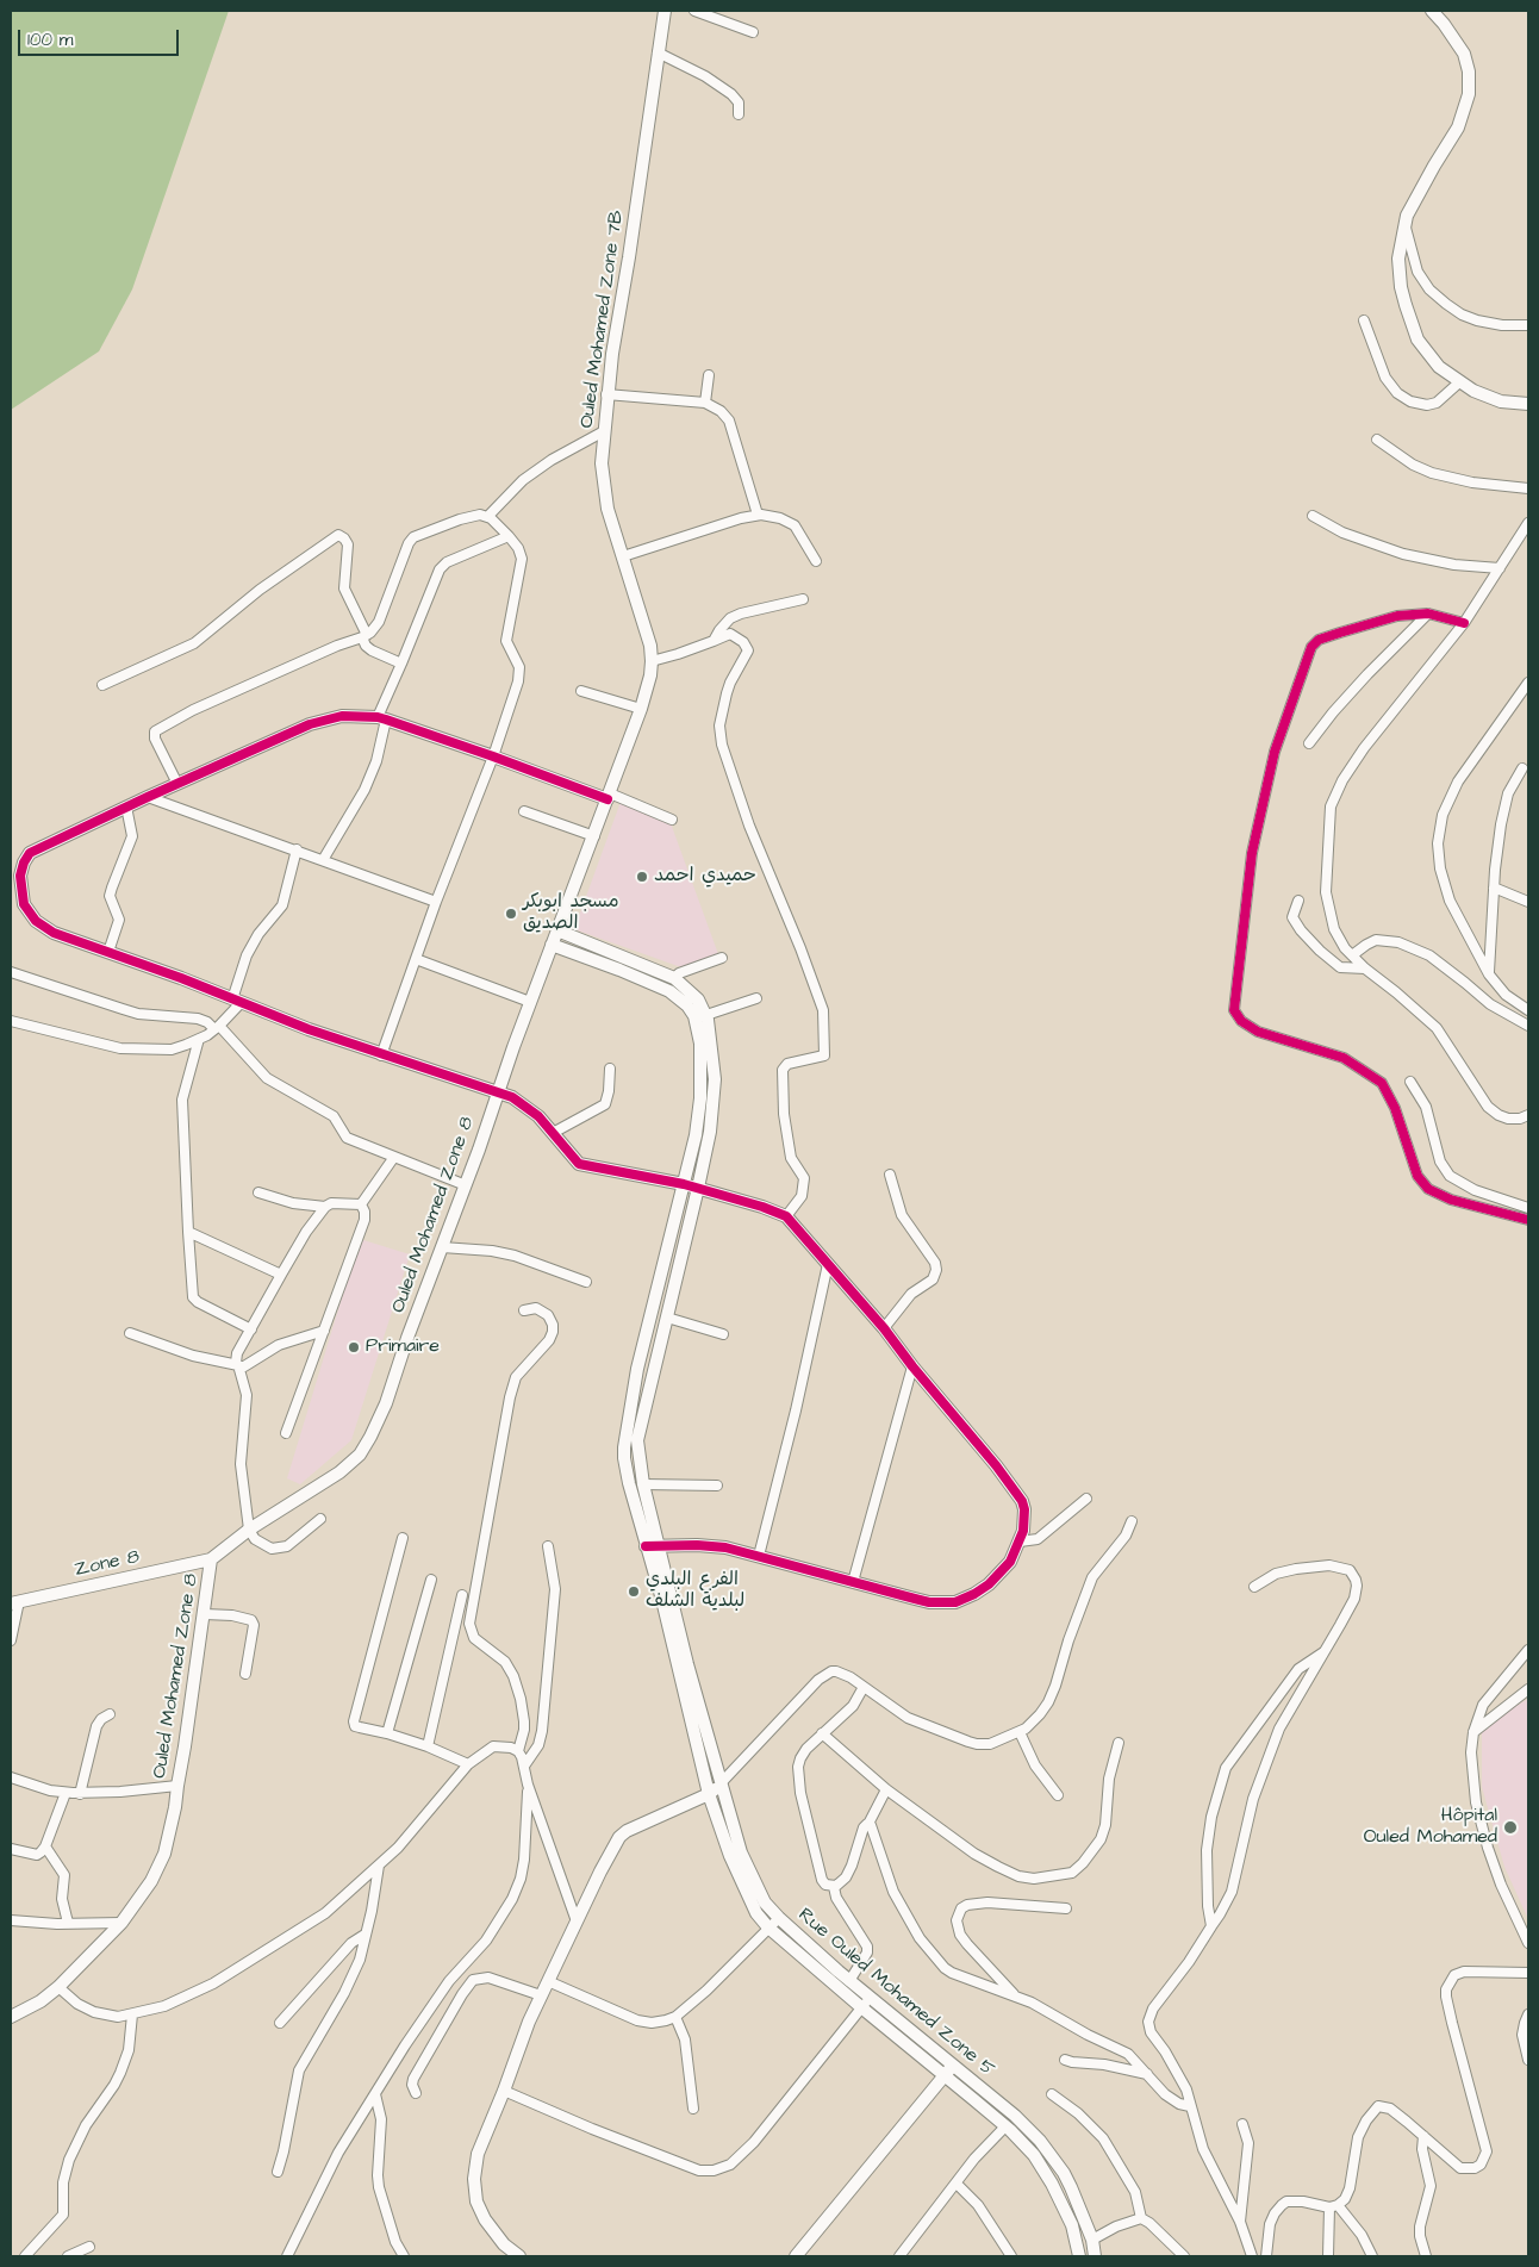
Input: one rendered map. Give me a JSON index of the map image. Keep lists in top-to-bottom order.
{
  "streets": {
    "street": [
      "Ouled Mohamed Zone 7B",
      "Ouled Mohamed Zone 8",
      "Zone 8",
      "Rue Ouled Mohamed Zone 5"
    ]
  },
  "crossings": [
    ["Ouled Mohamed Zone 7B", "Ouled Mohamed Zone 8"],
    ["Ouled Mohamed Zone 8", "Zone 8"]
  ],
  "places": [
    "حميدي احمد",
    "مسجد ابوبكر الصديق",
    "Primaire",
    "الفرع البلدي لبلدية الشلف",
    "Hôpital Ouled Mohamed"
  ],
  "scale_bar": "100 m"
}
